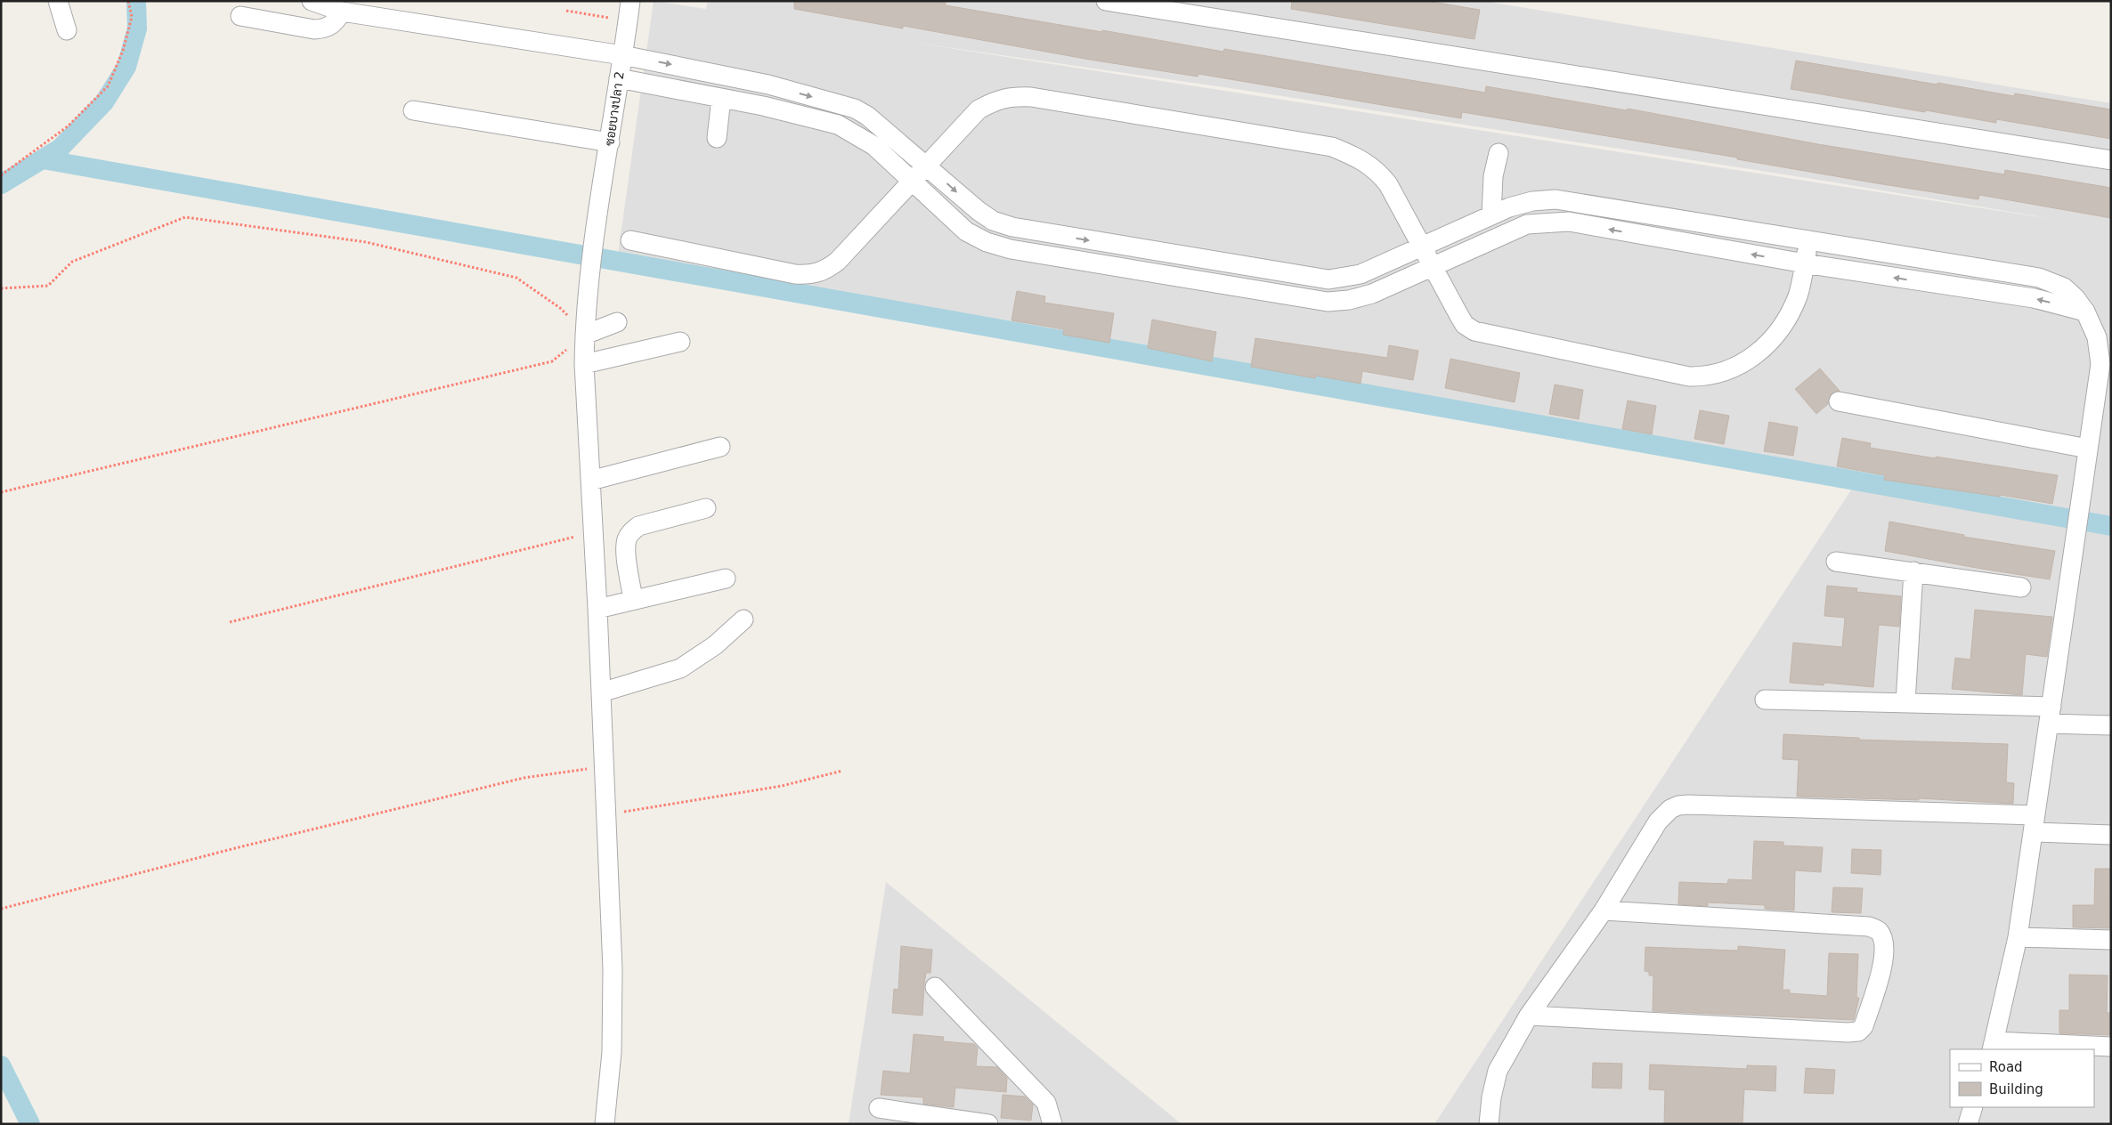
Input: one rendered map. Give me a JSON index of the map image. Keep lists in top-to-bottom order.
{
  "streets": {
    "street": ["ซอยบางปลา 2"]
  },
  "legend": ["Road", "Building"]
}
